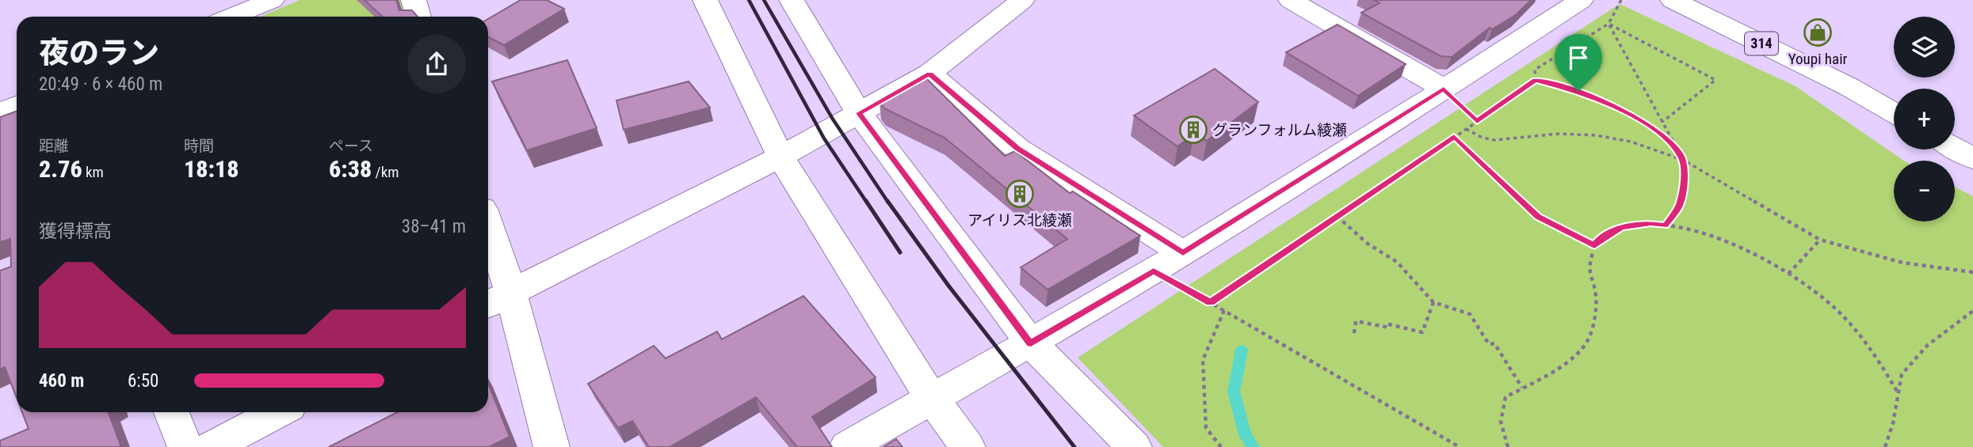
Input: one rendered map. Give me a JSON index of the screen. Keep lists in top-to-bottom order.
{
  "streets": {
    "street": ["314"]
  },
  "places": {
    "shop": ["Youpi hair"],
    "building": ["グランフォルム綾瀬", "アイリス北綾瀬"]
  },
  "page": {
    "map_buttons": ["+", "−"],
    "heading": ["夜のラン", "20:49 · 6 × 460 m"],
    "stats": [
      ["距離", "2.76 km"],
      ["時間", "18:18"],
      ["ペース", "6:38 /km"]
    ],
    "chart": ["獲得標高", "38–41 m"],
    "list": [
      {
        "name": "460 m",
        "note": "6:50"
      }
    ]
  }
}
